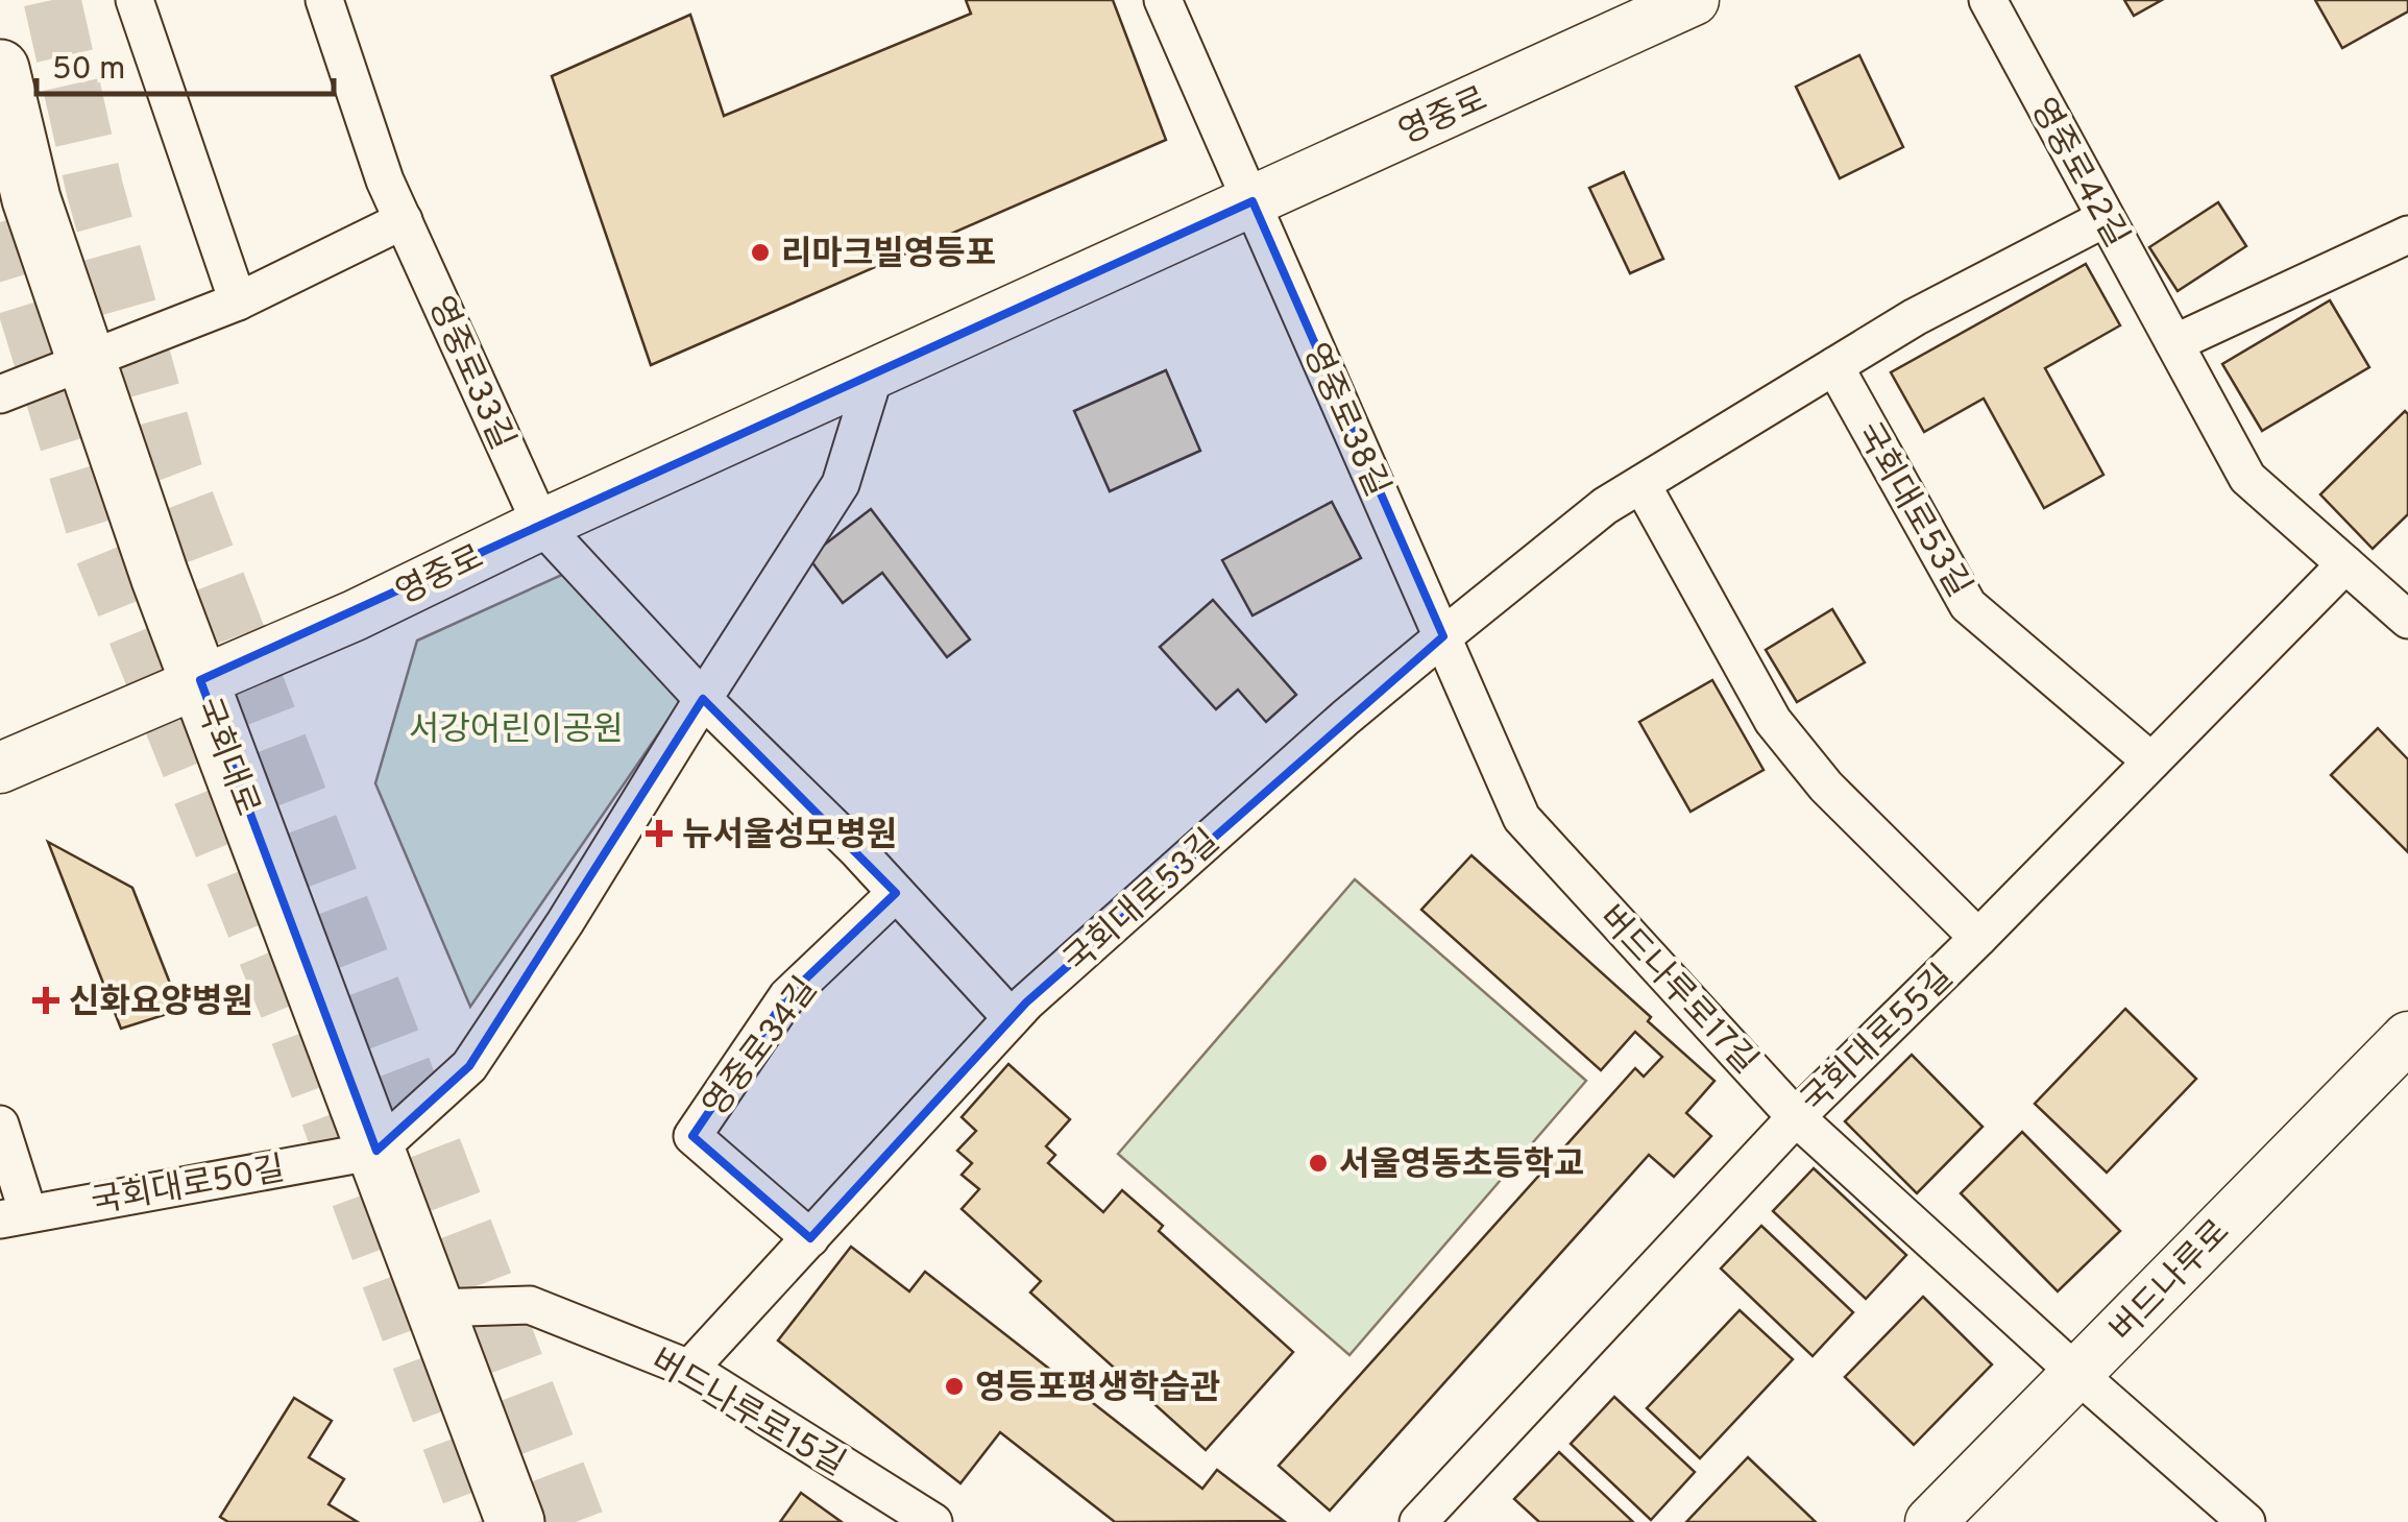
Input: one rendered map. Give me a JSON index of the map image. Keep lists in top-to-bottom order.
{
  "streets": {
    "main road": ["영중로", "국회대로", "버드나루로"],
    "street": [
      "영중로42길",
      "영중로33길",
      "영중로38길",
      "국회대로53길",
      "버드나루로17길",
      "국회대로55길",
      "영중로34길",
      "국회대로50길",
      "버드나루로15길"
    ]
  },
  "crossings": [
    ["영중로", "영중로33길"],
    ["영중로", "영중로38길"],
    ["영중로", "국회대로"],
    ["영중로42길", "국회대로53길"],
    ["영중로42길", "국회대로55길"],
    ["영중로38길", "국회대로53길"],
    ["영중로38길", "버드나루로17길"],
    ["국회대로53길", "버드나루로17길"],
    ["국회대로53길", "국회대로55길"],
    ["국회대로53길", "영중로34길"],
    ["국회대로53길", "버드나루로15길"],
    ["국회대로", "국회대로50길"],
    ["국회대로", "버드나루로15길"],
    ["버드나루로17길", "국회대로55길"],
    ["버드나루로17길", "버드나루로"]
  ],
  "parks": ["서강어린이공원"],
  "places": {
    "other": ["리마크빌영등포", "서울영동초등학교", "영등포평생학습관"],
    "health": ["뉴서울성모병원", "신화요양병원"]
  },
  "scale_bar": "50 m"
}
